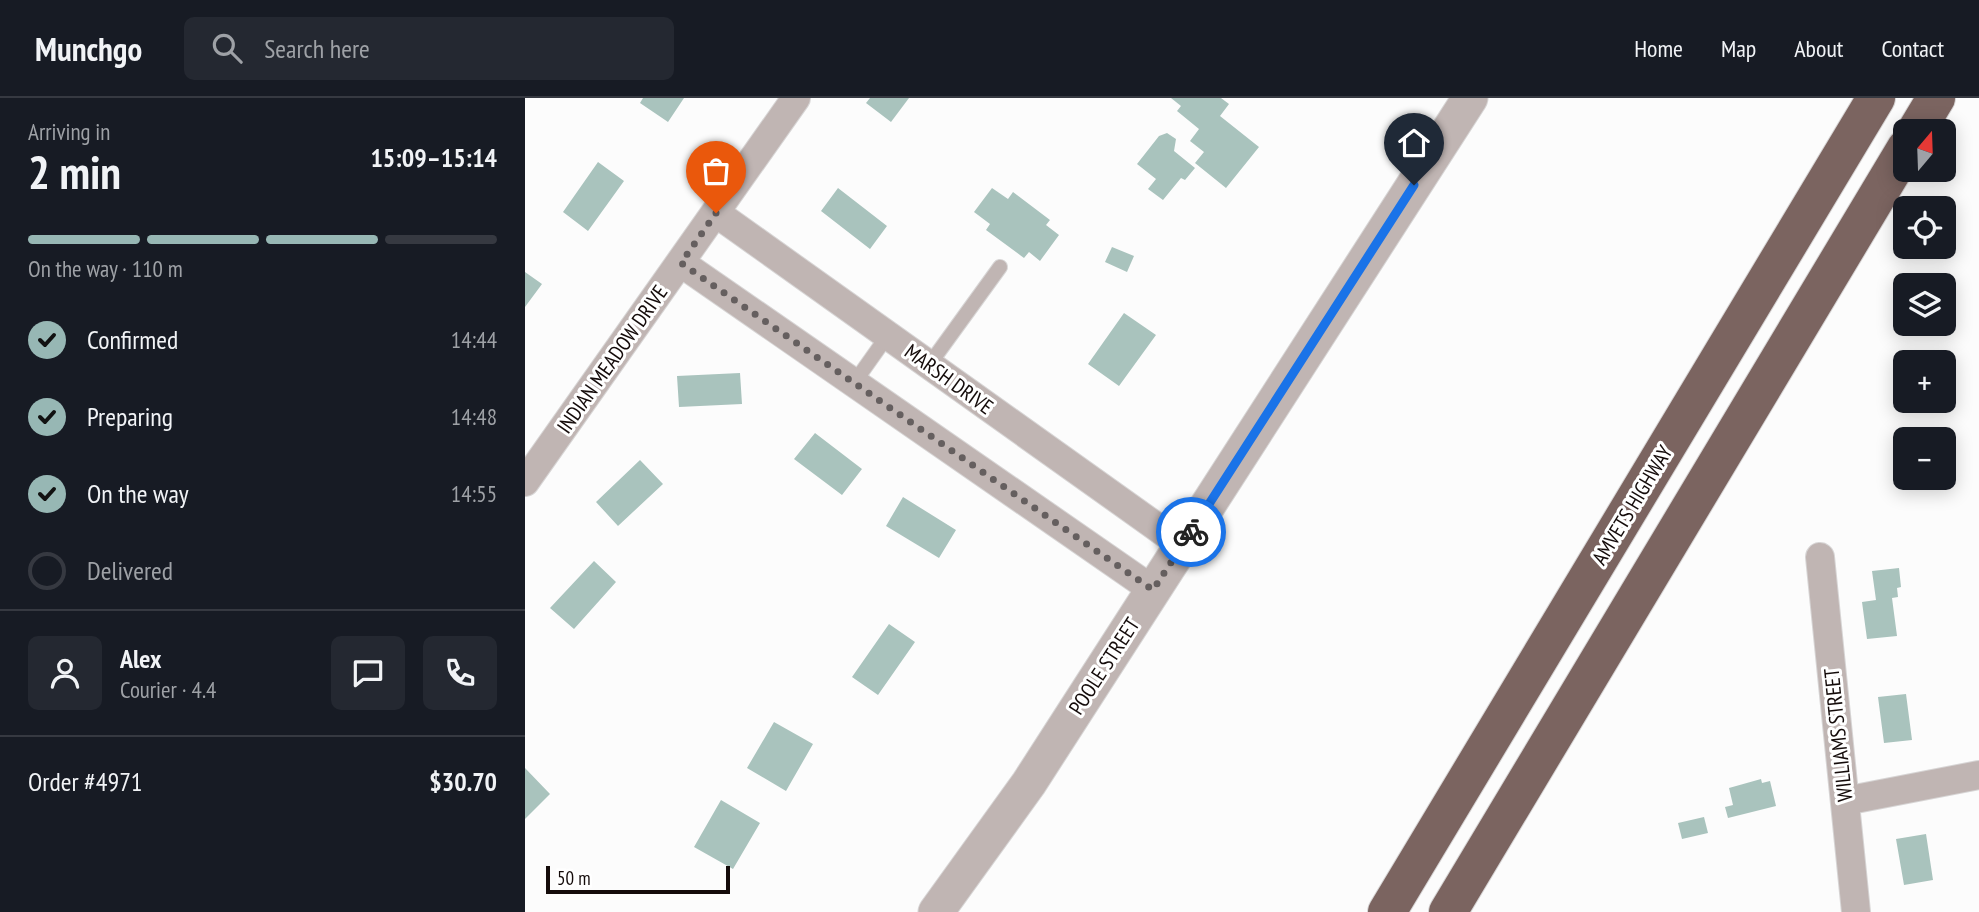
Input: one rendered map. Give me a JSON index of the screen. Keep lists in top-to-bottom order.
{
  "streets": {
    "highway": ["AMVETS HIGHWAY"],
    "street": [
      "INDIAN MEADOW DRIVE",
      "MARSH DRIVE",
      "POOLE STREET",
      "WILLIAMS STREET"
    ]
  },
  "crossings": [
    ["INDIAN MEADOW DRIVE", "MARSH DRIVE"],
    ["MARSH DRIVE", "POOLE STREET"]
  ],
  "scale_bar": "50 m",
  "north": "top",
  "page": {
    "header": "Munchgo",
    "search": "Search here",
    "nav": [
      "Home",
      "Map",
      "About",
      "Contact"
    ],
    "heading": ["2 min", "Arriving in", "15:09–15:14"],
    "panel": [
      "Alex",
      "Courier · 4.4",
      "Order #4971",
      "$30.70"
    ],
    "map_buttons": ["+", "−"],
    "bar": "On the way · 110 m",
    "list": [
      ["Confirmed", "14:44"],
      ["Preparing", "14:48"],
      ["On the way", "14:55"],
      "Delivered"
    ],
    "scale": "50 m"
  }
}
